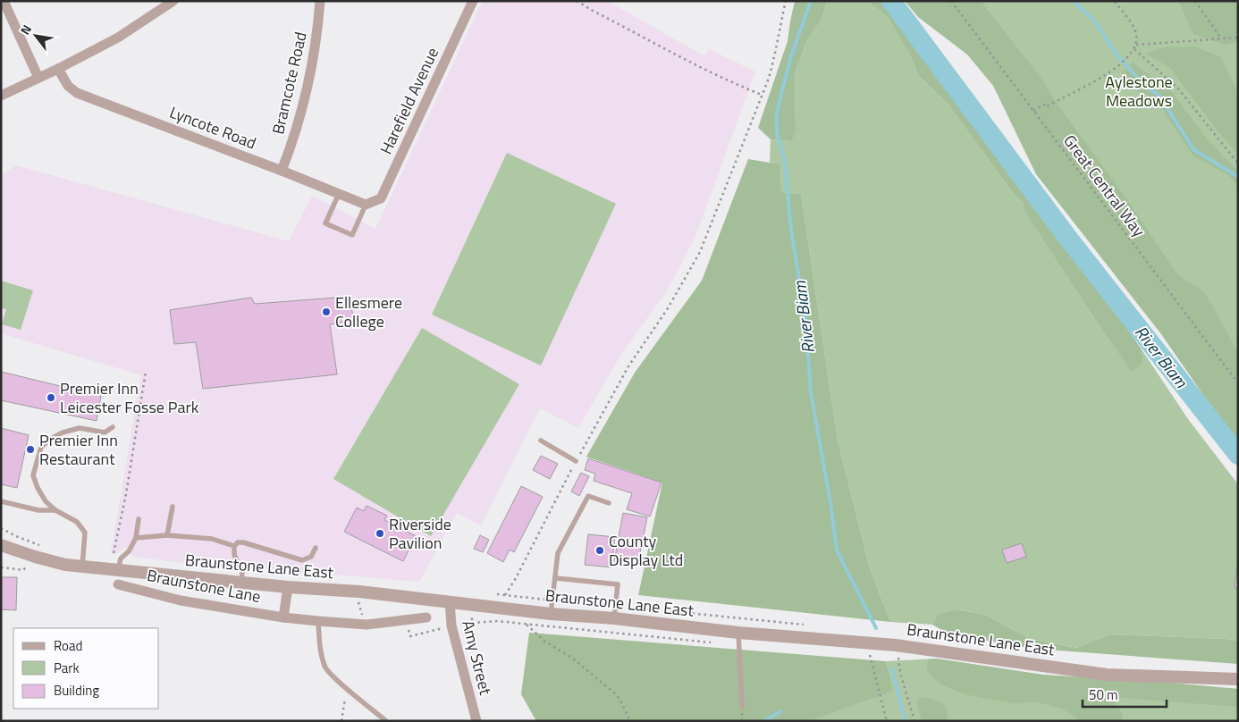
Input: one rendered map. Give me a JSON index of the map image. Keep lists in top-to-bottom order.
{
  "streets": {
    "street": [
      "Bramcote Road",
      "Harefield Avenue",
      "Lyncote Road",
      "Braunstone Lane East",
      "Braunstone Lane",
      "Amy Street"
    ],
    "path": ["Great Central Way"]
  },
  "crossings": [
    ["Bramcote Road", "Lyncote Road"],
    ["Harefield Avenue", "Lyncote Road"],
    ["Braunstone Lane East", "Amy Street"]
  ],
  "water": ["River Biam"],
  "parks": ["Aylestone Meadows"],
  "places": [
    "Ellesmere College",
    "Premier Inn Leicester Fosse Park",
    "Premier Inn Restaurant",
    "Riverside Pavilion",
    "County Display Ltd"
  ],
  "legend": ["Road", "Park", "Building"],
  "scale_bar": "50 m",
  "north": "top left"
}
